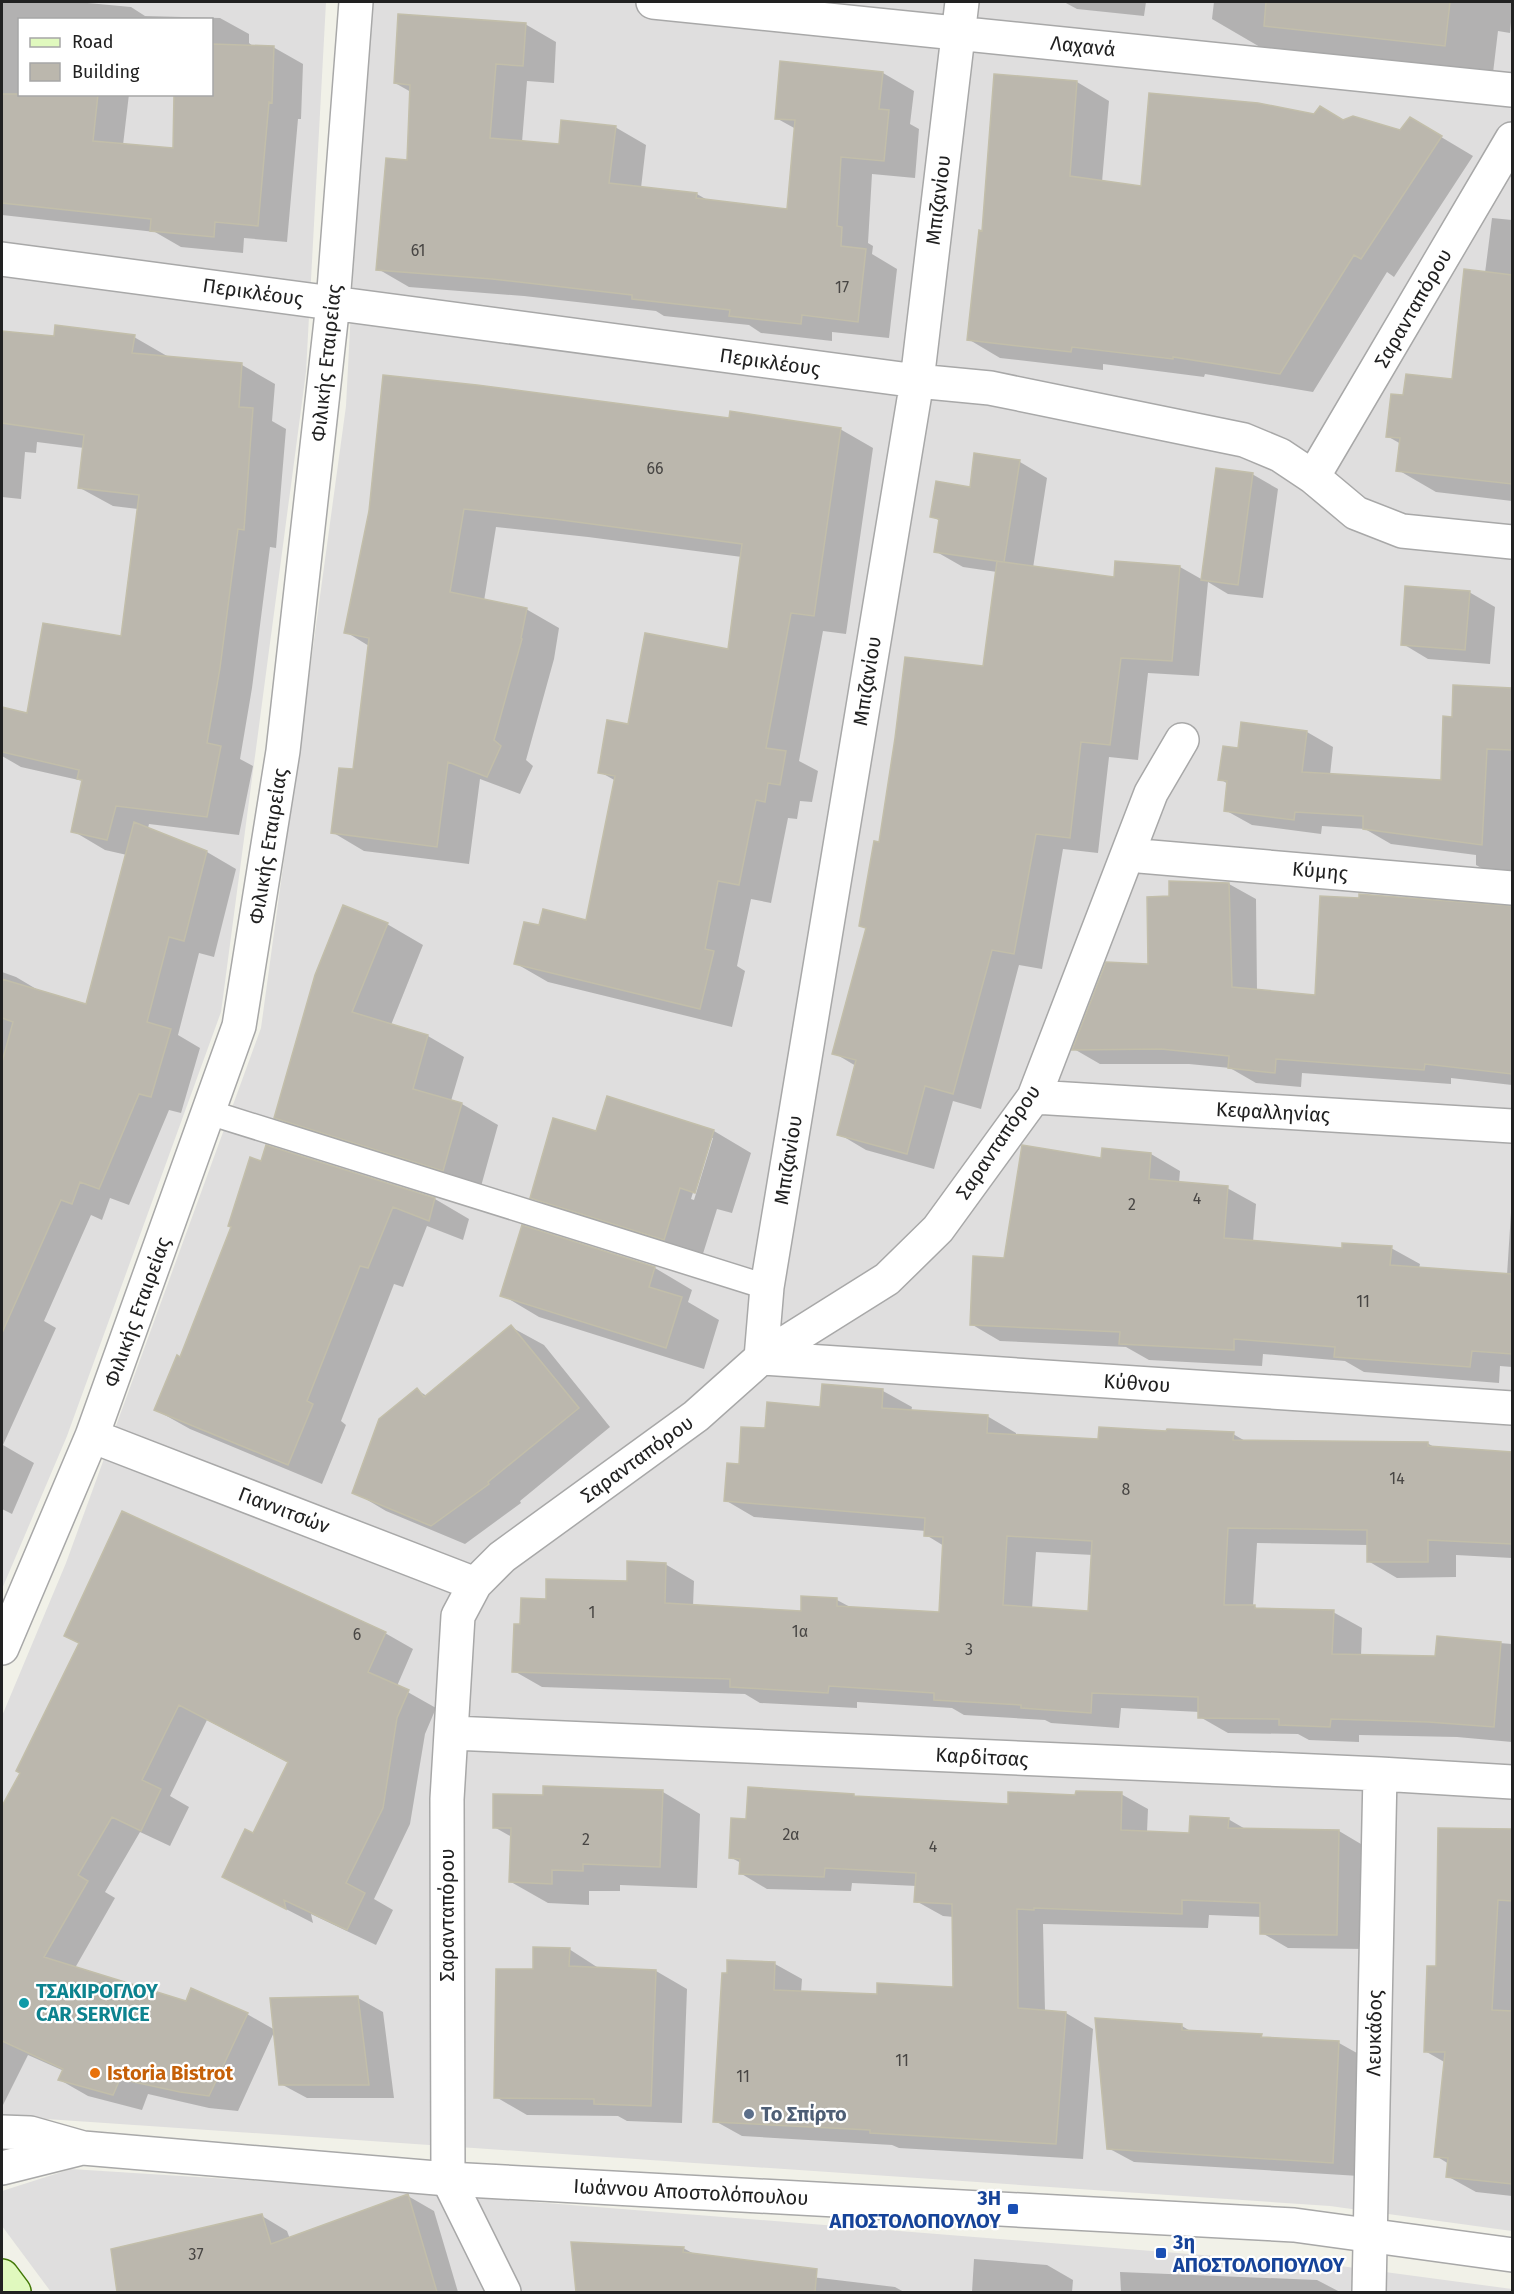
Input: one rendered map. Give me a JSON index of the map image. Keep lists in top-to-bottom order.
{
  "streets": {
    "street": [
      "Λαχανά",
      "Μπιζανίου",
      "Περικλέους",
      "Σαρανταπόρου",
      "Φιλικής Εταιρείας",
      "Κύμης",
      "Κεφαλληνίας",
      "Κύθνου",
      "Γιαννιτσών",
      "Καρδίτσας",
      "Λευκάδος",
      "Ιωάννου Αποστολόπουλου"
    ]
  },
  "crossings": [
    ["Λαχανά", "Μπιζανίου"],
    ["Μπιζανίου", "Περικλέους"],
    ["Μπιζανίου", "Σαρανταπόρου"],
    ["Μπιζανίου", "Κύθνου"],
    ["Περικλέους", "Σαρανταπόρου"],
    ["Περικλέους", "Φιλικής Εταιρείας"],
    ["Σαρανταπόρου", "Κύμης"],
    ["Σαρανταπόρου", "Κεφαλληνίας"],
    ["Σαρανταπόρου", "Κύθνου"],
    ["Σαρανταπόρου", "Γιαννιτσών"],
    ["Σαρανταπόρου", "Καρδίτσας"],
    ["Σαρανταπόρου", "Ιωάννου Αποστολόπουλου"],
    ["Φιλικής Εταιρείας", "Γιαννιτσών"],
    ["Καρδίτσας", "Λευκάδος"],
    ["Λευκάδος", "Ιωάννου Αποστολόπουλου"]
  ],
  "places": {
    "other": ["ΤΣΑΚΙΡΟΓΛΟΥ CAR SERVICE", "Istoria Bistrot", "Το Σπίρτο"],
    "transit": ["3Η ΑΠΟΣΤΟΛΟΠΟΥΛΟΥ", "3η ΑΠΟΣΤΟΛΟΠΟΥΛΟΥ"]
  },
  "house_numbers": [
    "61",
    "17",
    "66",
    "4",
    "2",
    "11",
    "14",
    "8",
    "1",
    "1α",
    "6",
    "3",
    "2α",
    "2",
    "4",
    "11",
    "11",
    "37"
  ],
  "legend": ["Road", "Building"]
}
